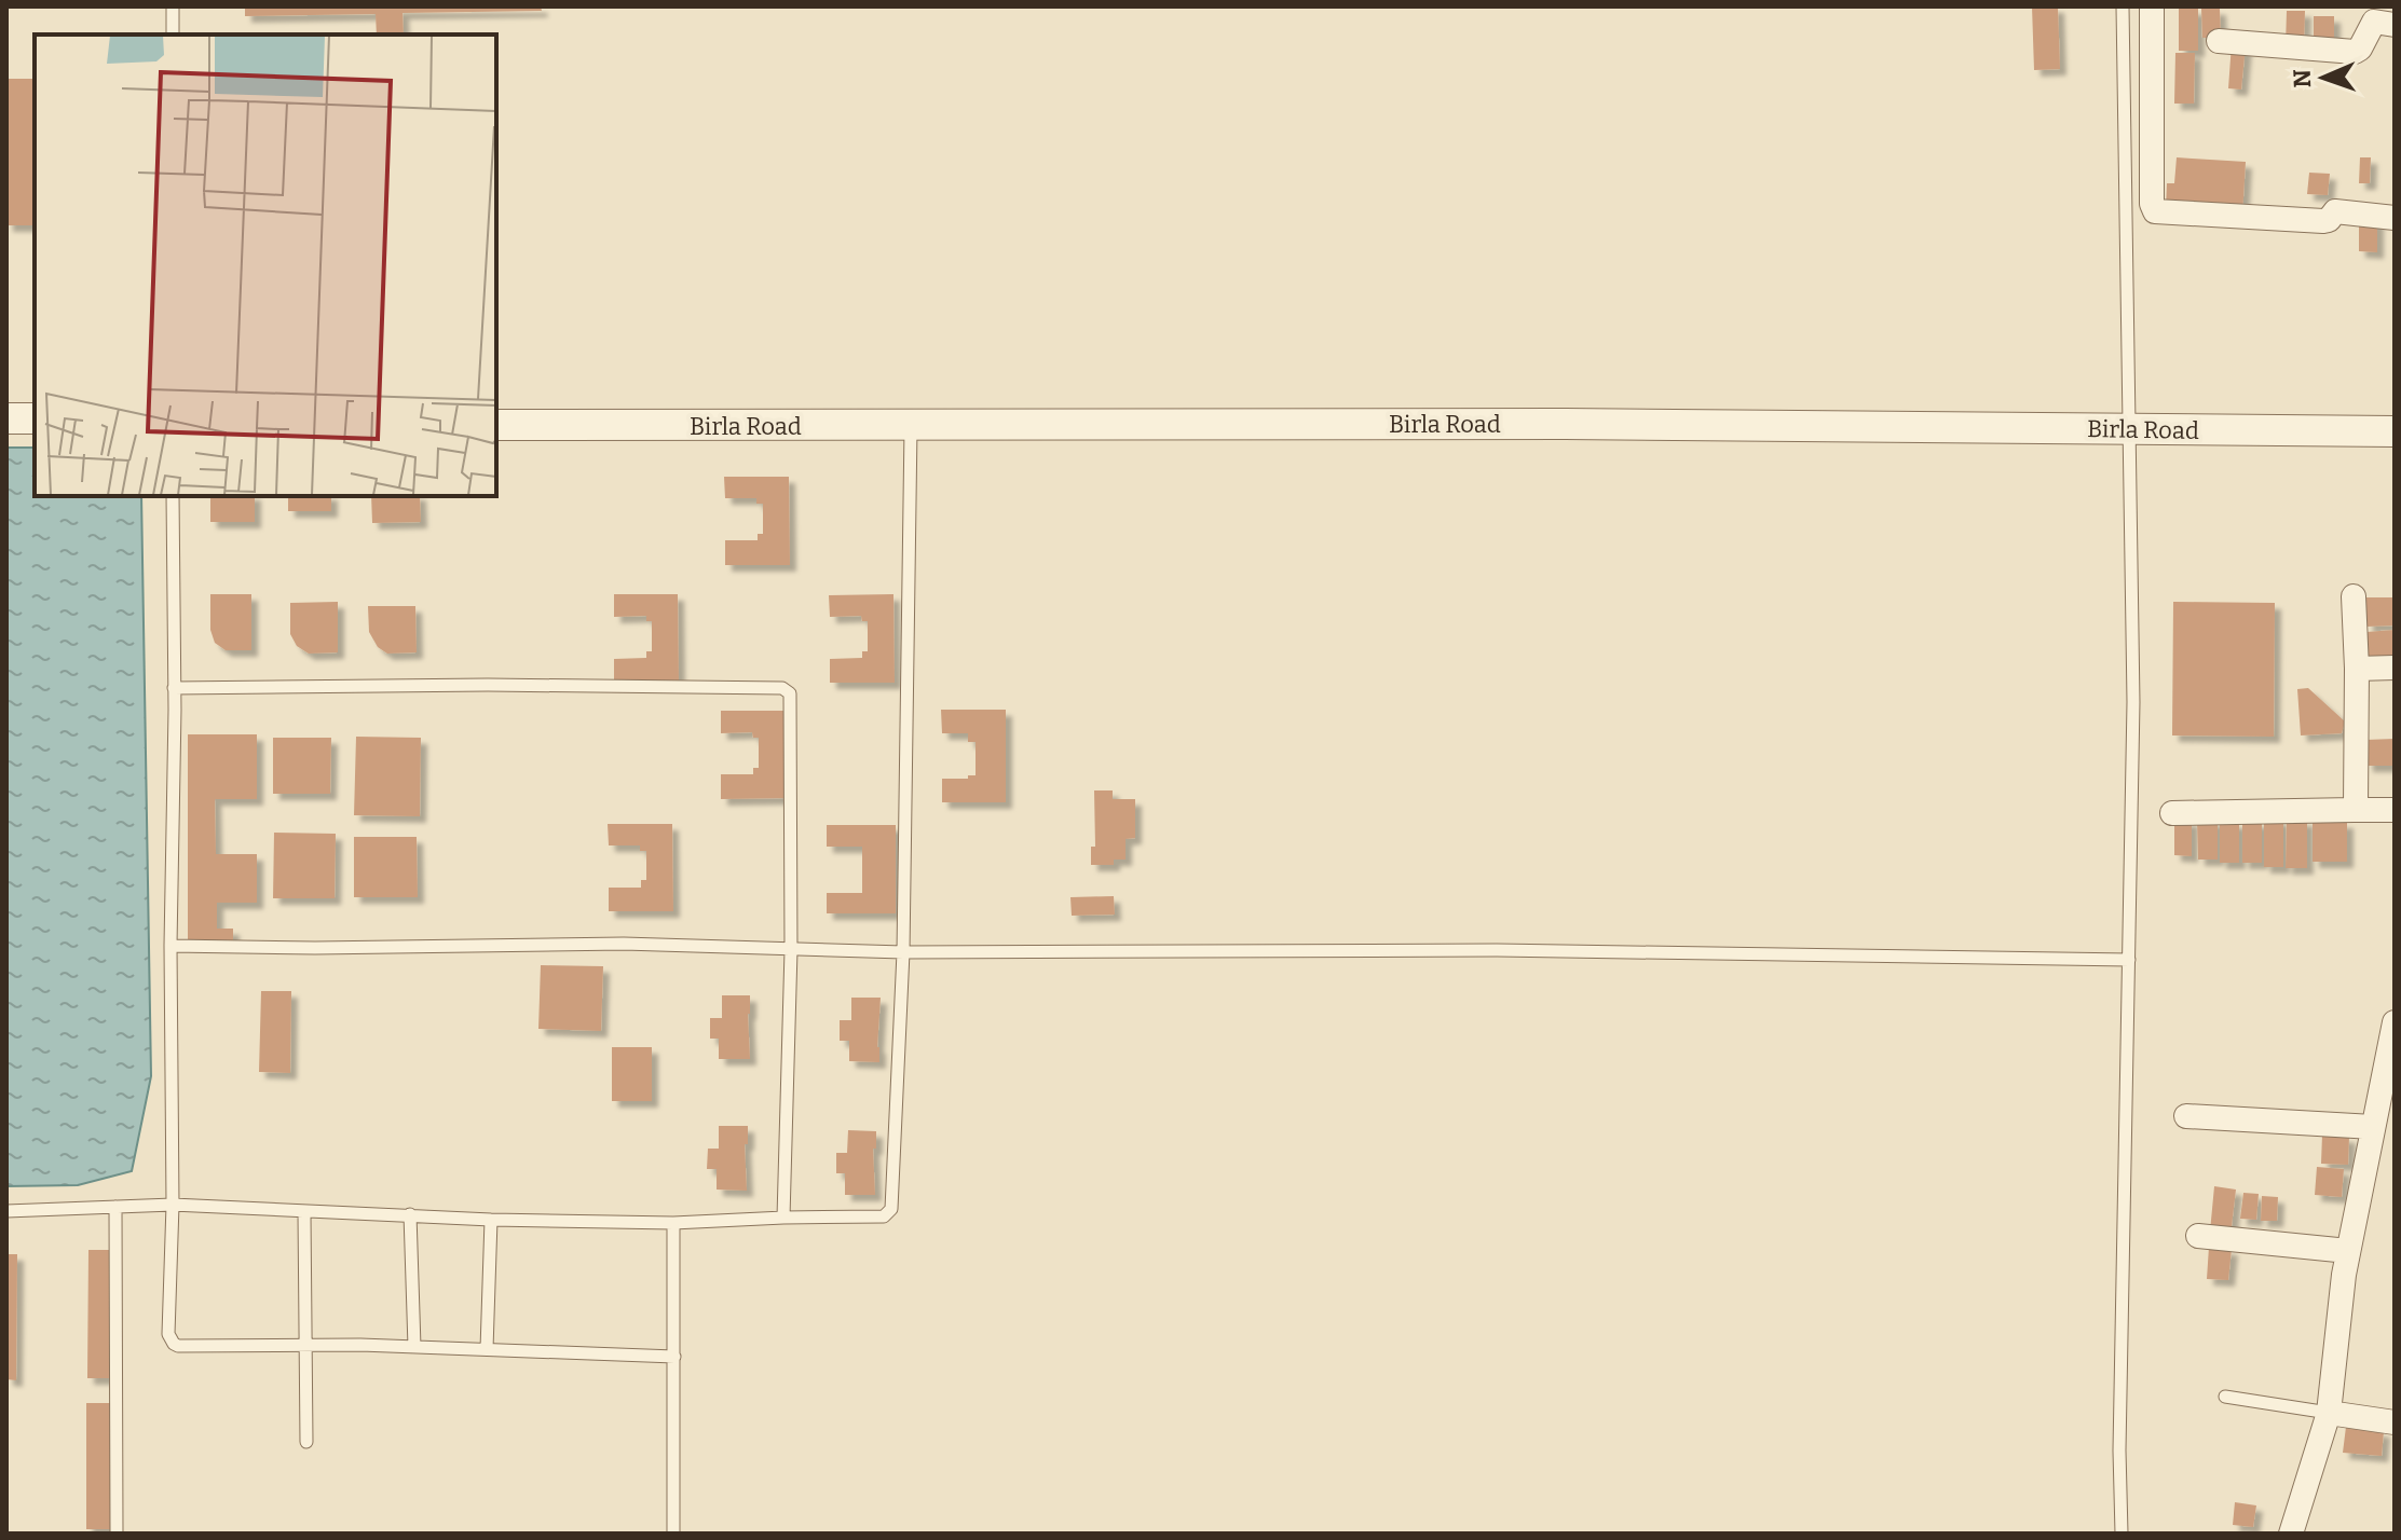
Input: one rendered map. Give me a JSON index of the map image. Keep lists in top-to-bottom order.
{
  "streets": {
    "street": ["Birla Road"]
  },
  "north": "left"
}
